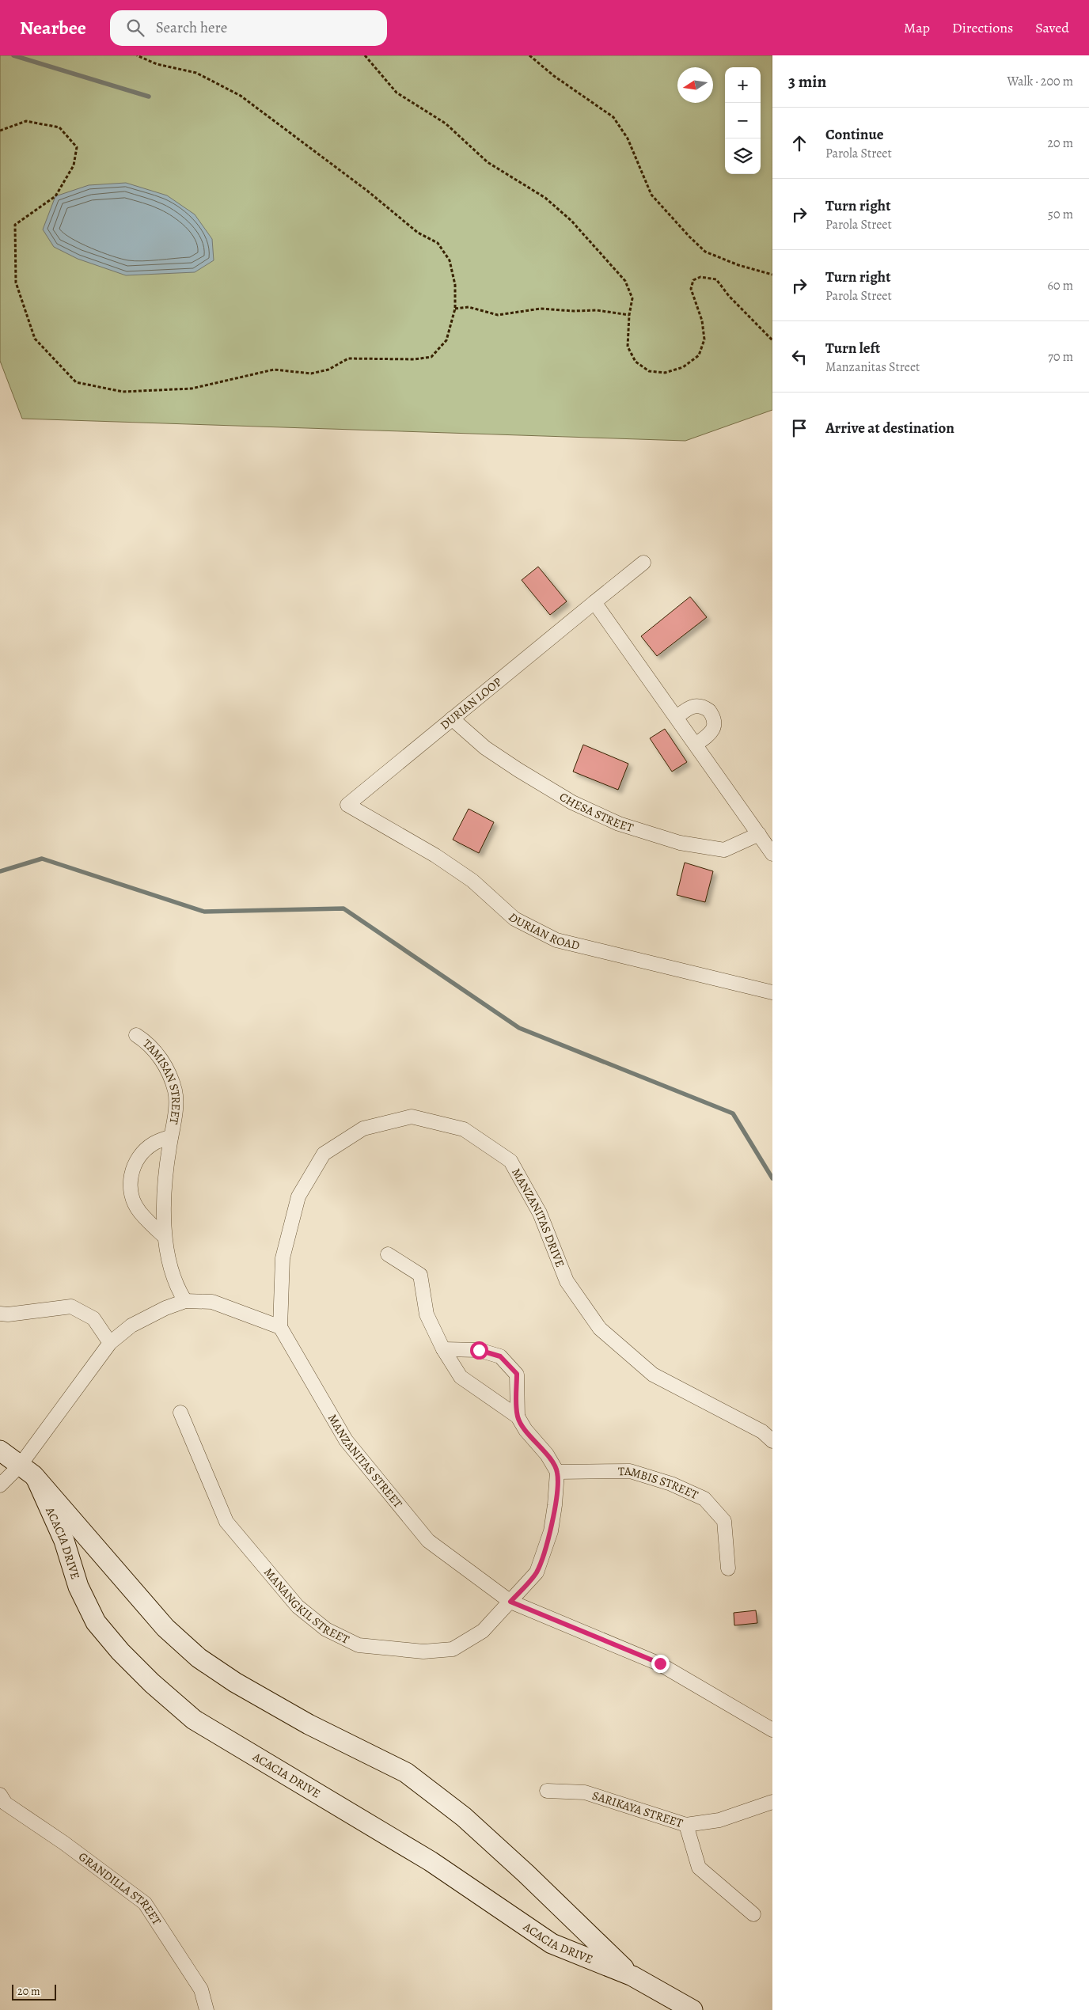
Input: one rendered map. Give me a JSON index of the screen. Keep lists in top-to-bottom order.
{
  "streets": {
    "street": [
      "DURIAN LOOP",
      "CHESA STREET",
      "DURIAN ROAD",
      "TAMISAN STREET",
      "MANZANITAS DRIVE",
      "MANZANITAS STREET",
      "TAMBIS STREET",
      "ACACIA DRIVE",
      "MANANGKIL STREET",
      "SARIKAYA STREET",
      "GRANDILLA STREET"
    ]
  },
  "crossings": [
    ["DURIAN LOOP", "CHESA STREET"],
    ["DURIAN LOOP", "DURIAN ROAD"],
    ["MANZANITAS DRIVE", "MANZANITAS STREET"],
    ["MANZANITAS STREET", "MANANGKIL STREET"],
    ["TAMBIS STREET", "MANANGKIL STREET"]
  ],
  "scale_bar": "20 m",
  "north": "left",
  "page": {
    "header": "Nearbee",
    "search": "Search here",
    "nav": ["Map", "Directions", "Saved"],
    "heading": ["3 min", "Walk · 200 m"],
    "map_buttons": ["+", "−"],
    "list": [
      ["Continue", "Parola Street", "20 m"],
      ["Turn right", "Parola Street", "50 m"],
      ["Turn right", "Parola Street", "60 m"],
      ["Turn left", "Manzanitas Street", "70 m"],
      "Arrive at destination"
    ],
    "scale": "20 m"
  }
}
